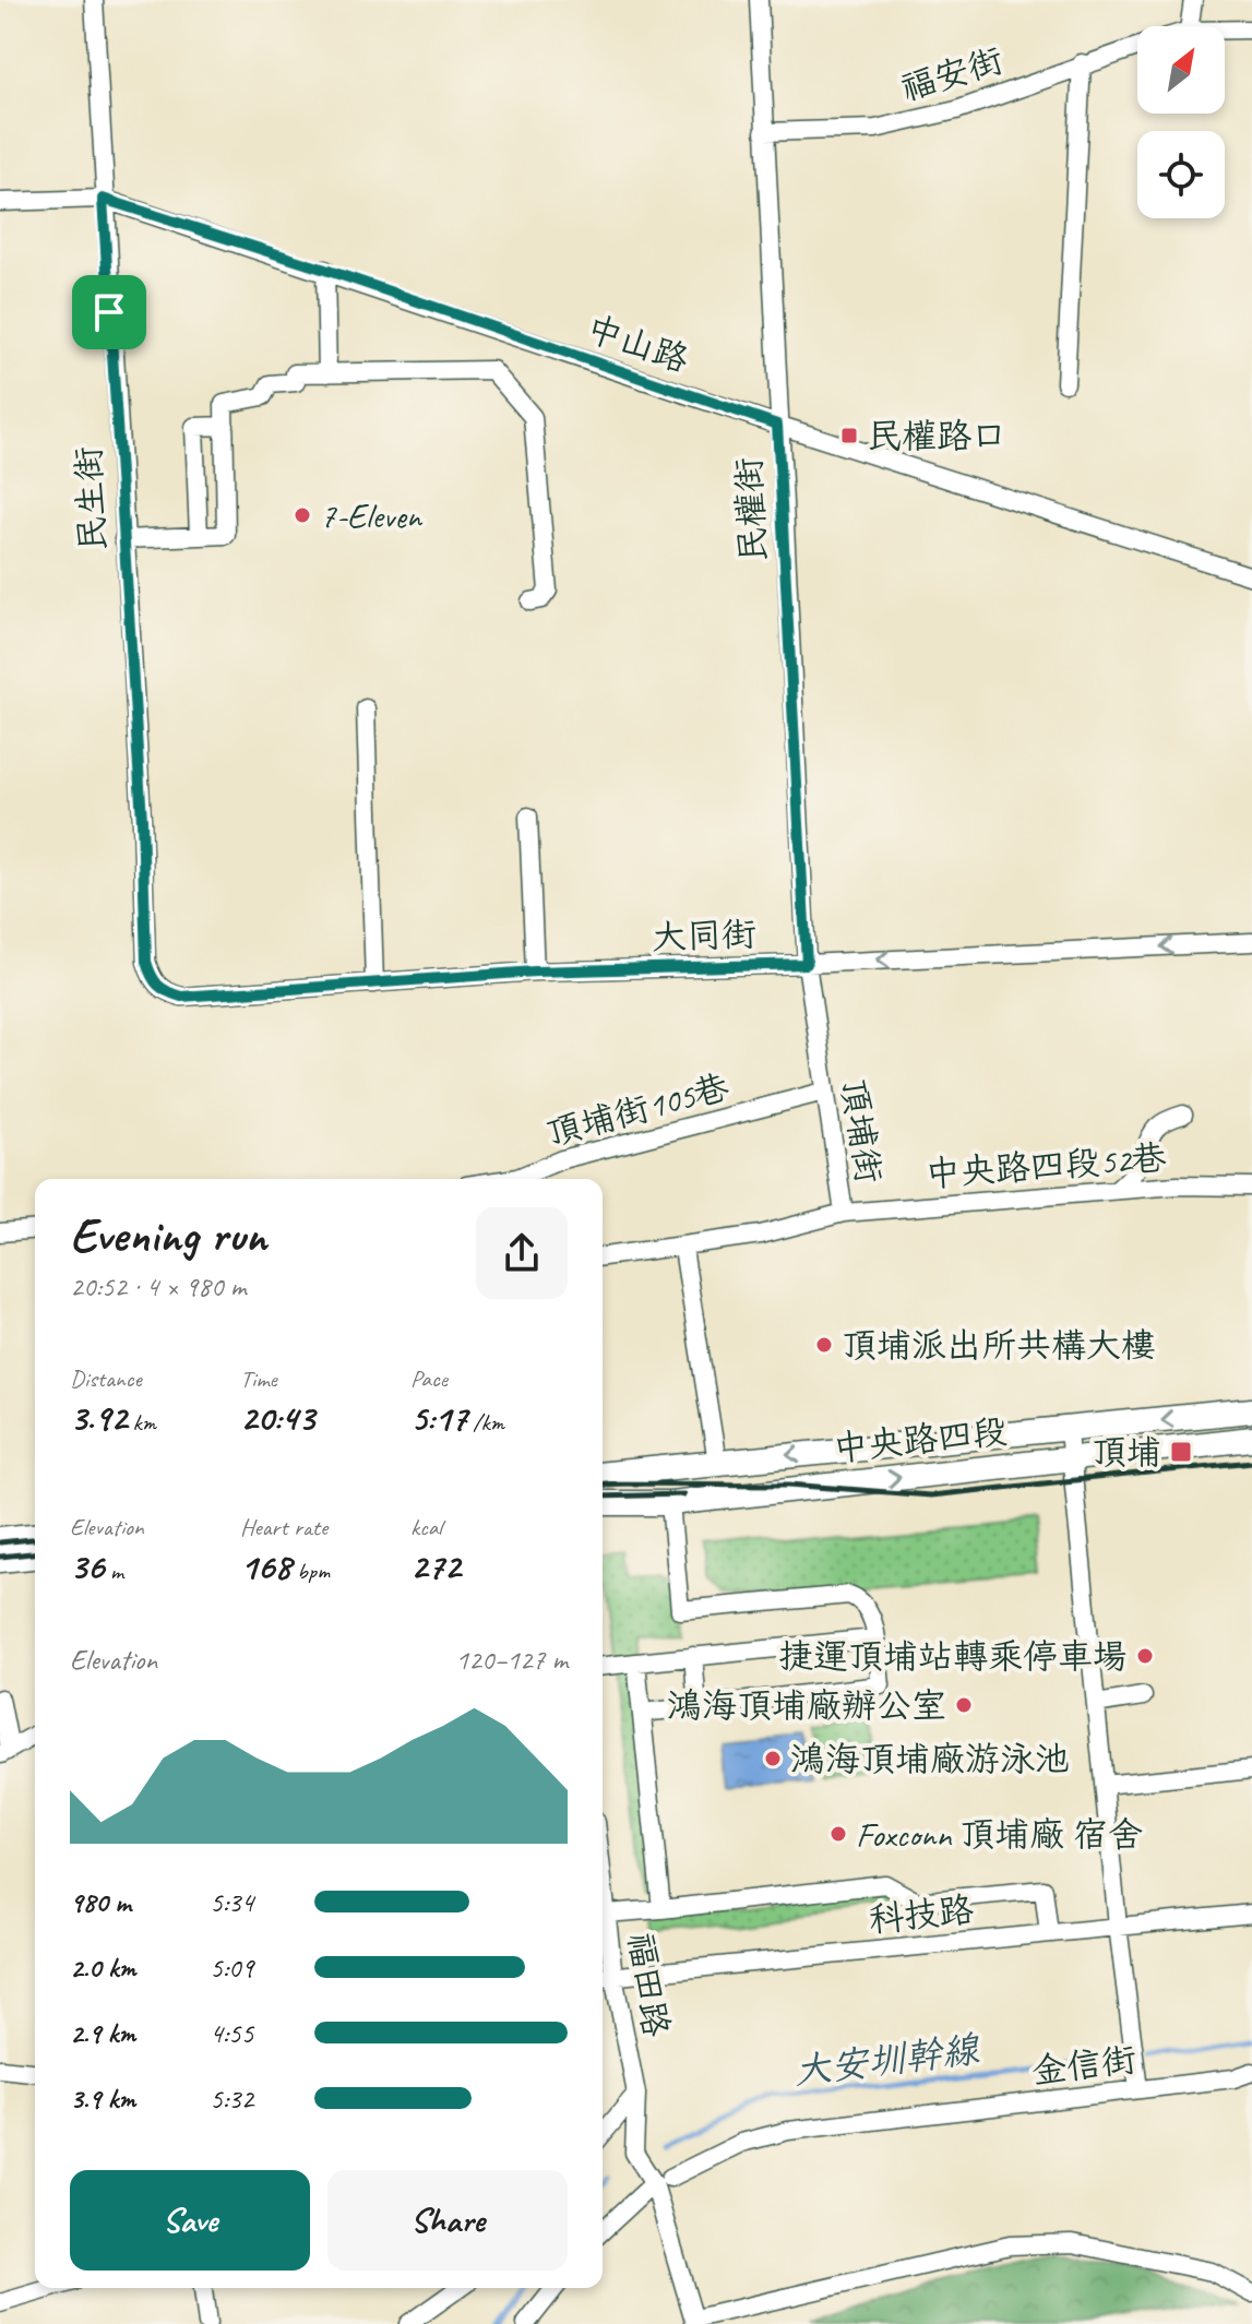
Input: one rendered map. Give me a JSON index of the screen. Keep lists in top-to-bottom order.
{
  "streets": {
    "main road": ["中央路四段"],
    "street": [
      "福安街",
      "中山路",
      "民生街",
      "民權街",
      "大同街",
      "頂埔街105巷",
      "頂埔街",
      "中央路四段52巷",
      "科技路",
      "福田路",
      "金信街"
    ]
  },
  "crossings": [
    ["福安街", "民權街"],
    ["中山路", "民生街"],
    ["中山路", "民權街"],
    ["民生街", "大同街"],
    ["民權街", "大同街"],
    ["民權街", "頂埔街"],
    ["大同街", "頂埔街"],
    ["頂埔街105巷", "頂埔街"],
    ["頂埔街", "中央路四段52巷"],
    ["科技路", "福田路"]
  ],
  "one_way": ["大同街"],
  "water": ["大安圳幹線"],
  "places": {
    "transit": ["民權路口", "頂埔"],
    "other": [
      "7-Eleven",
      "頂埔派出所共構大樓",
      "捷運頂埔站轉乘停車場",
      "鴻海頂埔廠辦公室",
      "鴻海頂埔廠游泳池",
      "Foxconn 頂埔廠 宿舍"
    ]
  },
  "north": "top right",
  "page": {
    "heading": ["Evening run", "20:52 · 4 × 980 m"],
    "stats": [
      ["Distance", "3.92 km"],
      ["Time", "20:43"],
      ["Pace", "5:17 /km"],
      ["Elevation", "36 m"],
      ["Heart rate", "168 bpm"],
      ["kcal", "272"]
    ],
    "chart": ["Elevation", "120–127 m"],
    "list": [
      {
        "name": "980 m",
        "note": "5:34"
      },
      {
        "name": "2.0 km",
        "note": "5:09"
      },
      {
        "name": "2.9 km",
        "note": "4:55"
      },
      {
        "name": "3.9 km",
        "note": "5:32"
      }
    ],
    "buttons": ["Save", "Share"]
  }
}
